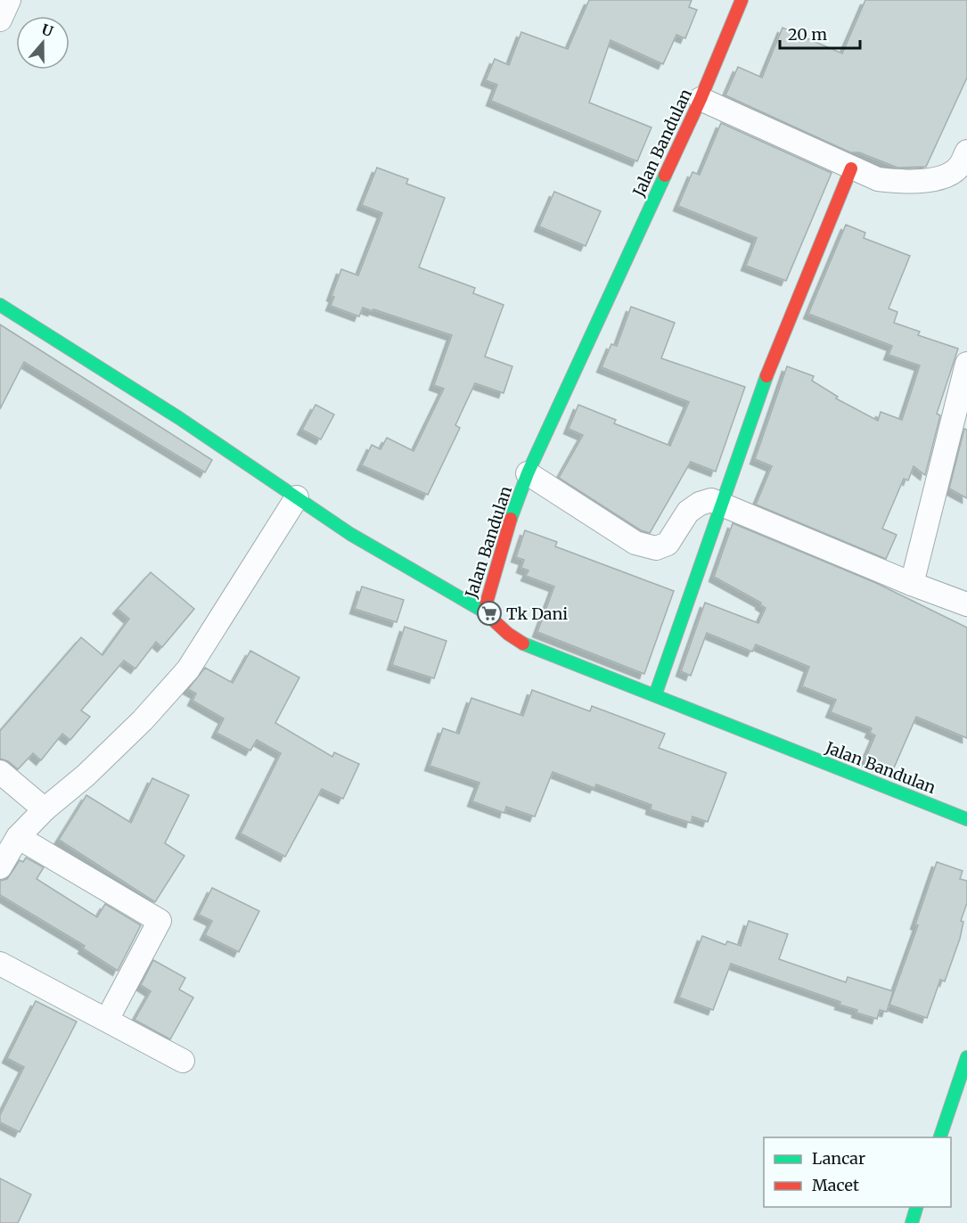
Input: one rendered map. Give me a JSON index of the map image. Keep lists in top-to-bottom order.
{
  "streets": {
    "street": ["Jalan Bandulan"]
  },
  "places": {
    "supermarket": ["Tk Dani"]
  },
  "legend": ["Lancar", "Macet"],
  "scale_bar": "20 m",
  "north": "top"
}
